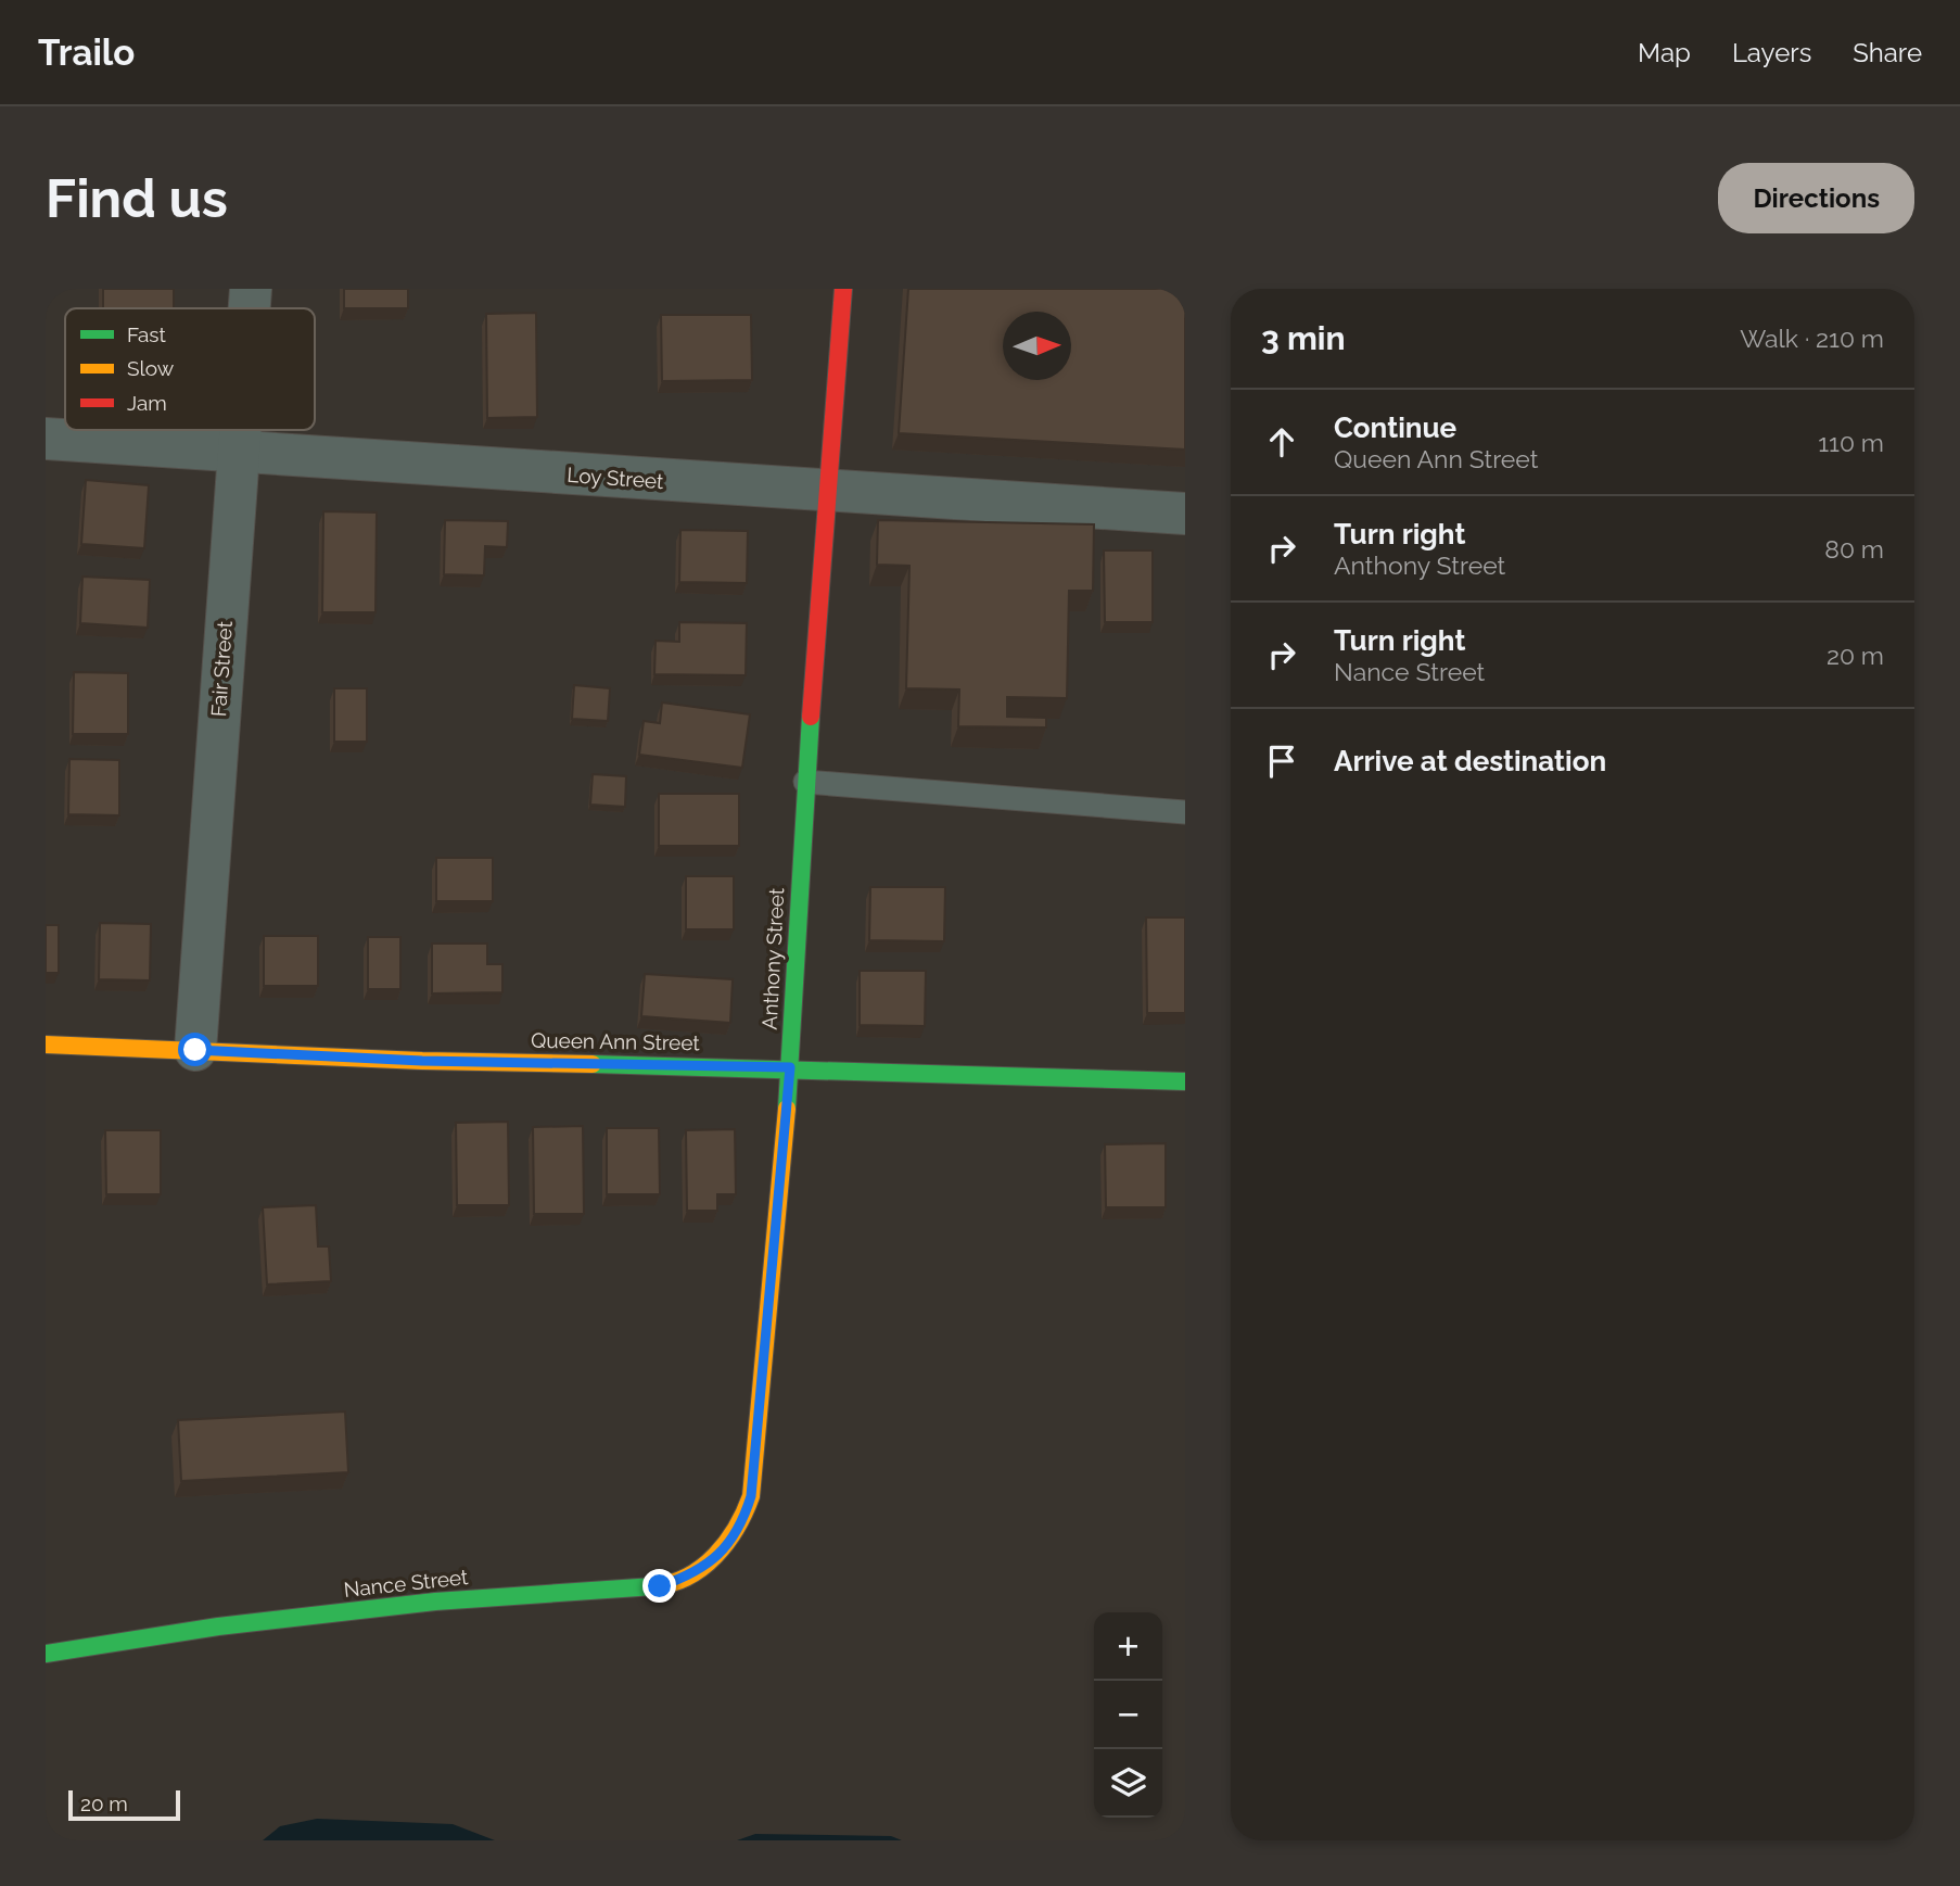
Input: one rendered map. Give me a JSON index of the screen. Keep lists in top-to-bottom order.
{
  "streets": {
    "street": [
      "Loy Street",
      "Fair Street",
      "Anthony Street",
      "Queen Ann Street",
      "Nance Street"
    ]
  },
  "crossings": [
    ["Loy Street", "Fair Street"],
    ["Loy Street", "Anthony Street"],
    ["Fair Street", "Queen Ann Street"],
    ["Anthony Street", "Queen Ann Street"],
    ["Anthony Street", "Nance Street"]
  ],
  "legend": ["Fast", "Slow", "Jam"],
  "scale_bar": "20 m",
  "north": "right",
  "page": {
    "header": "Trailo",
    "nav": ["Map", "Layers", "Share"],
    "buttons": "Directions",
    "title": "Find us",
    "heading": ["3 min", "Walk · 210 m"],
    "list": [
      ["Continue", "Queen Ann Street", "110 m"],
      ["Turn right", "Anthony Street", "80 m"],
      ["Turn right", "Nance Street", "20 m"],
      "Arrive at destination"
    ],
    "map_buttons": ["+", "−"],
    "scale": "20 m"
  }
}
